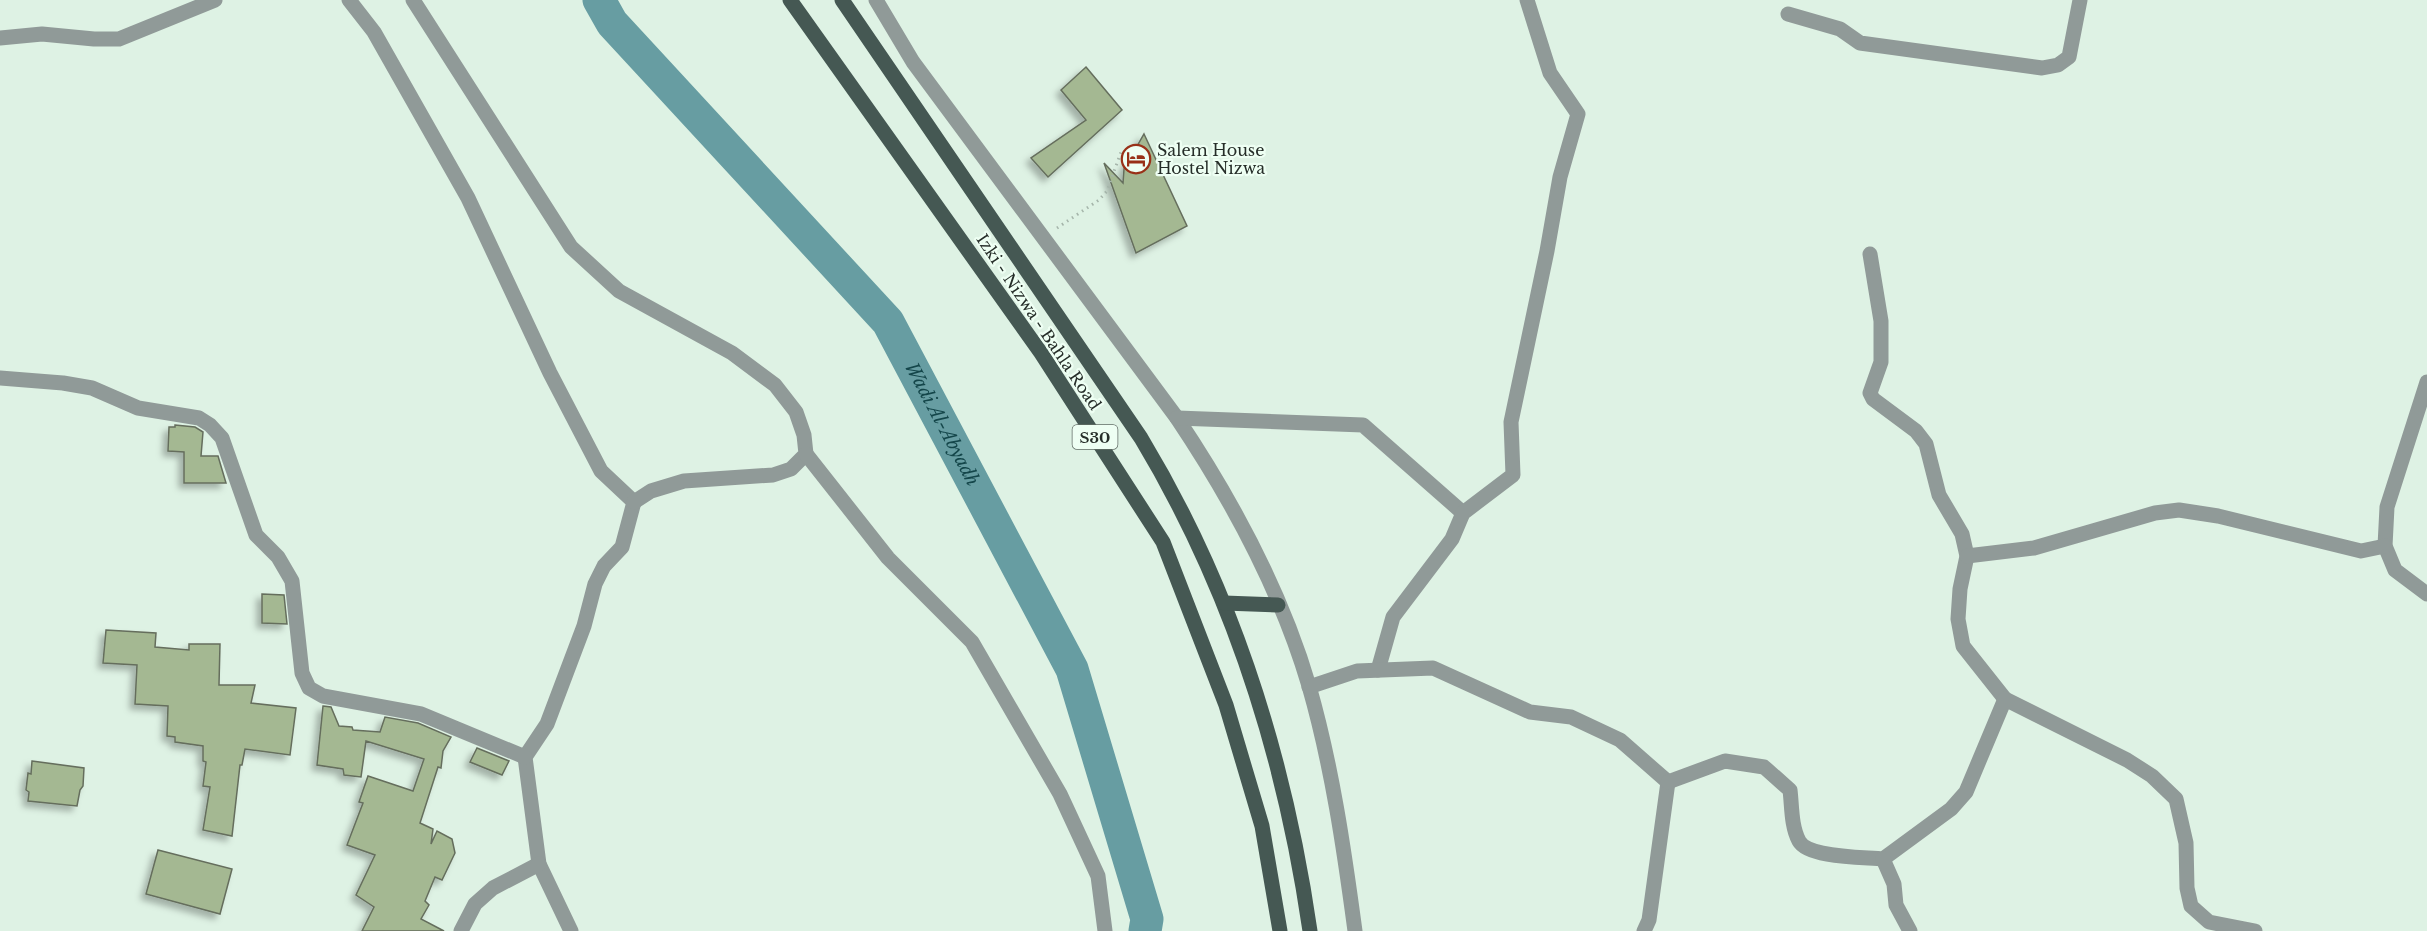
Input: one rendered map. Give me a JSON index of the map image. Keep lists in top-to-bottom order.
{
  "streets": {
    "main road": ["Izki - Nizwa - Bahla Road", "S30"]
  },
  "water": ["Wadi Al-Abyadh"],
  "places": {
    "hotel": ["Salem House Hostel Nizwa"]
  }
}
